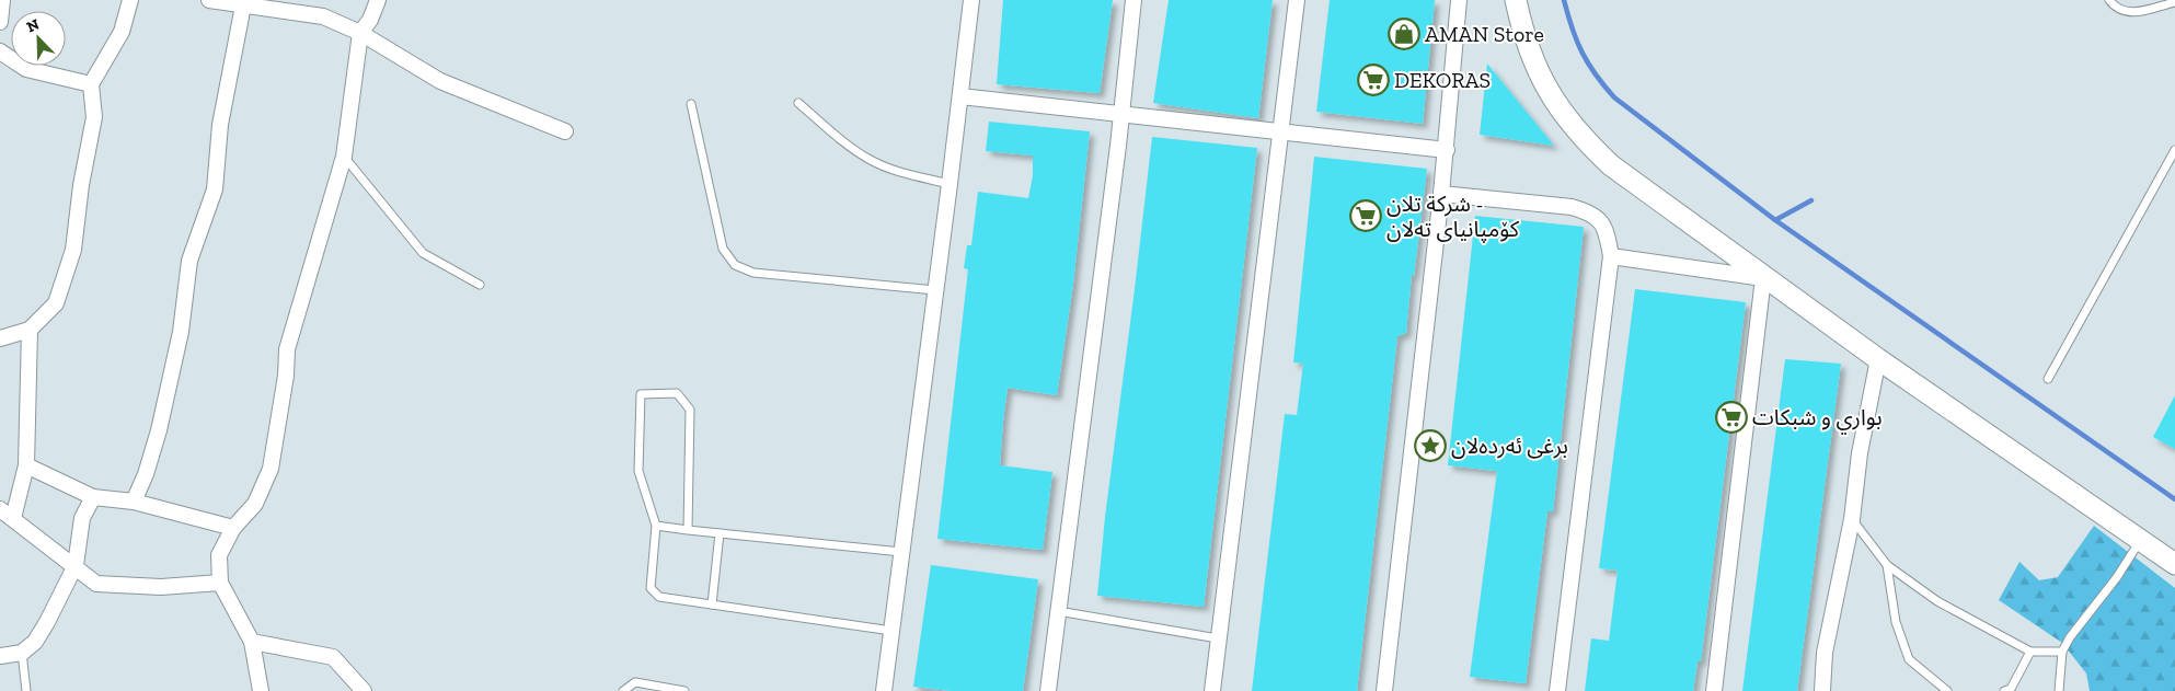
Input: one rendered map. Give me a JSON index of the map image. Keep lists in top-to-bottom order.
{
  "places": {
    "shop": ["AMAN Store"],
    "supermarket": ["DEKORAS", "شركة تلان - کۆمپانیای تەلان", "بواري و شبكات"],
    "place": ["برغی ئەردەلان"]
  },
  "north": "top left"
}
